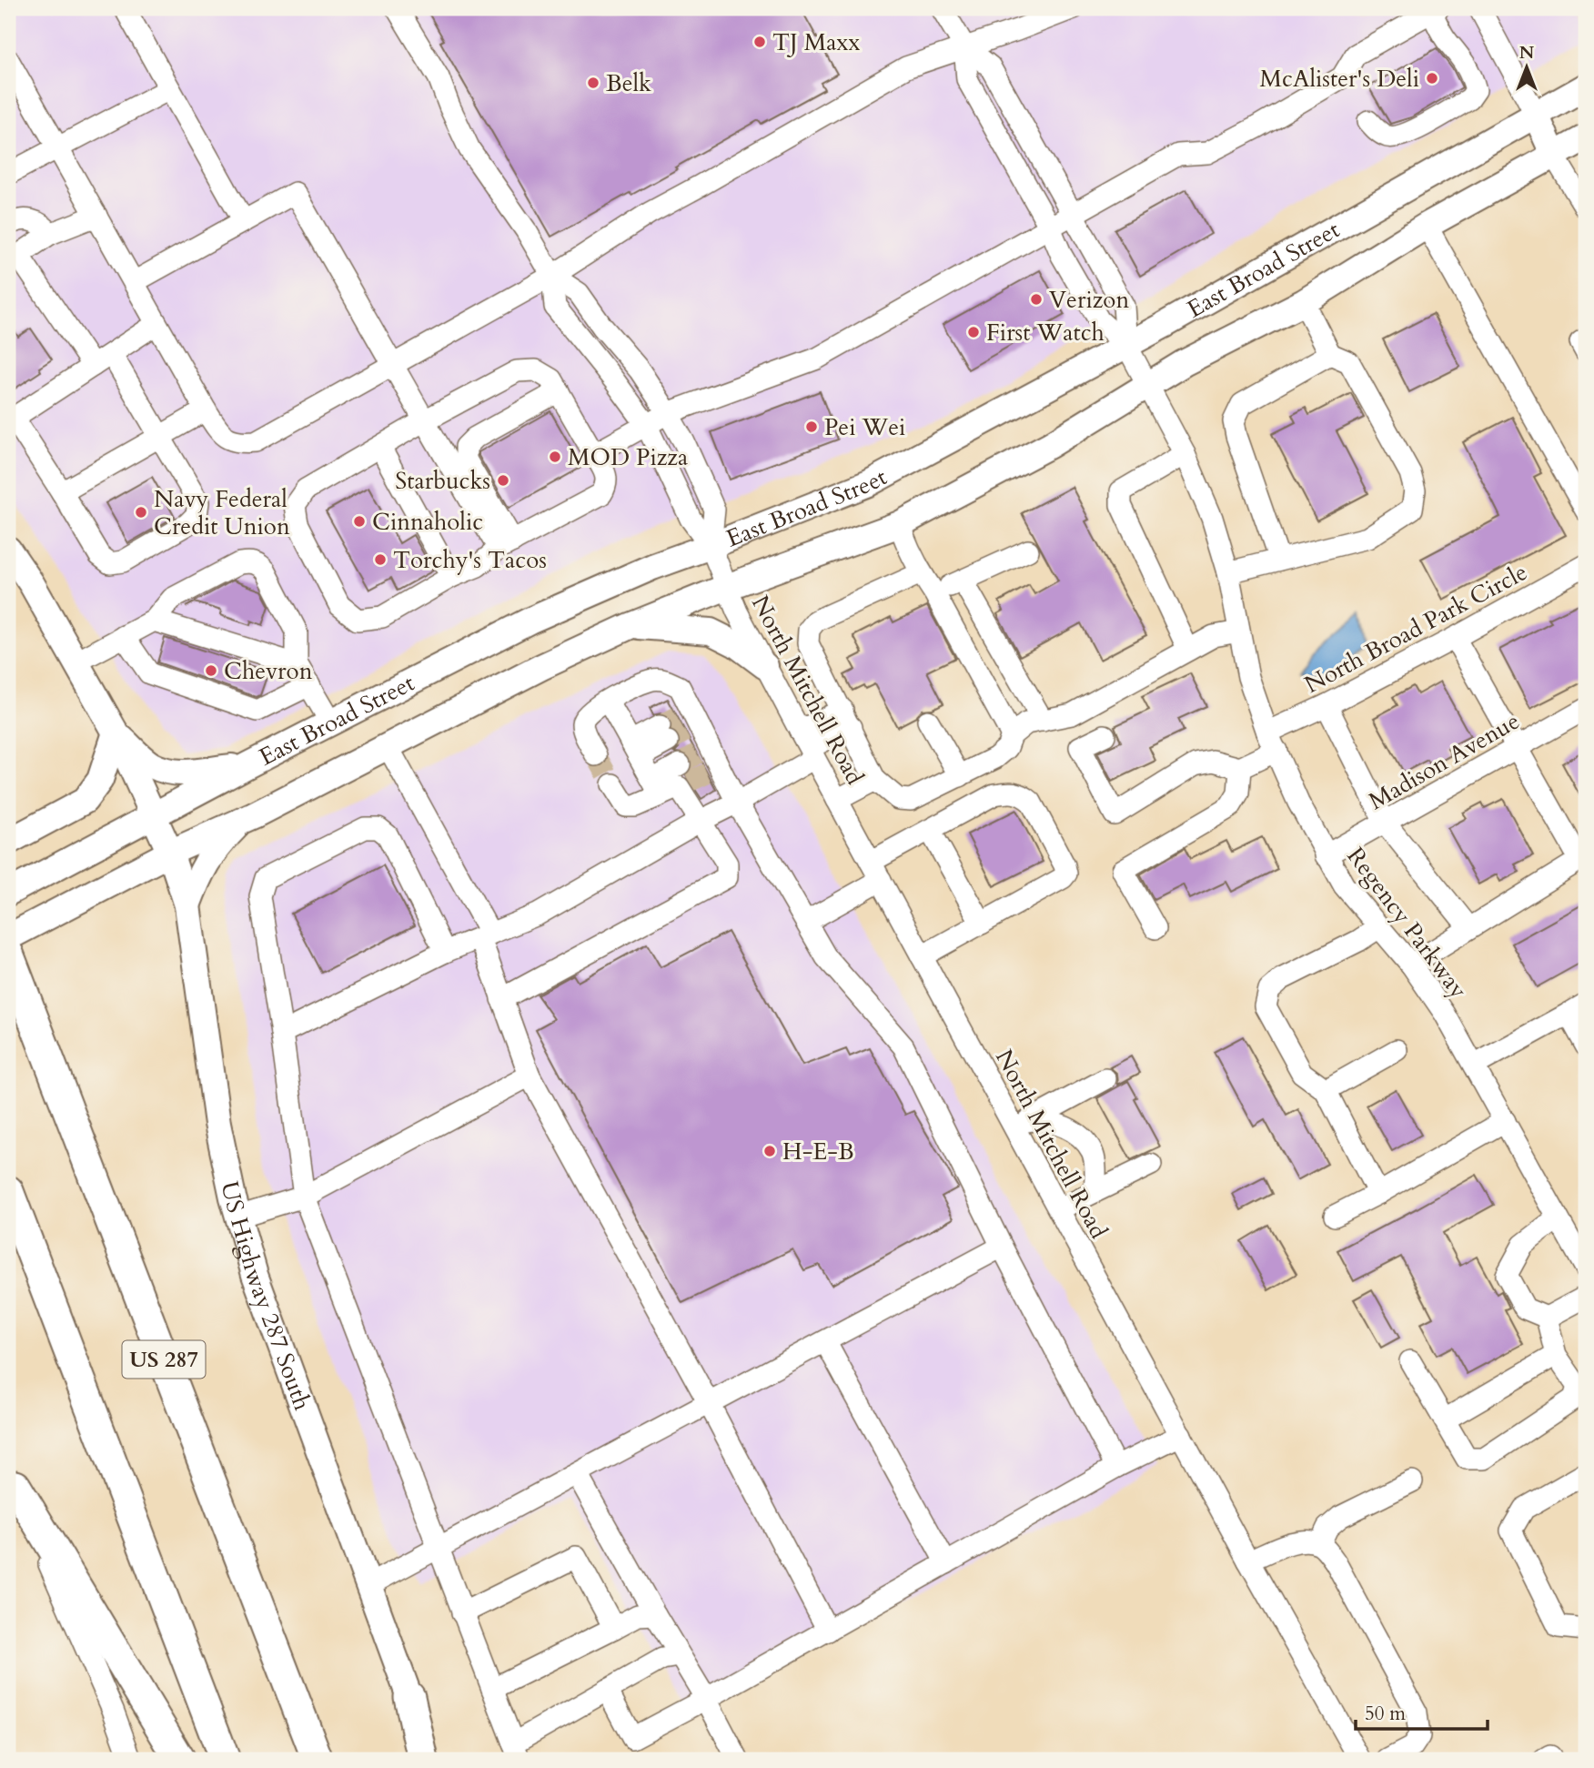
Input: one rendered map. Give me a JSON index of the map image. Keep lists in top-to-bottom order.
{
  "streets": {
    "highway": ["US 287"],
    "main road": ["East Broad Street", "US Highway 287 South"],
    "street": [
      "North Broad Park Circle",
      "North Mitchell Road",
      "Madison Avenue",
      "Regency Parkway"
    ]
  },
  "crossings": [
    ["East Broad Street", "North Mitchell Road"],
    ["East Broad Street", "Regency Parkway"],
    ["East Broad Street", "US Highway 287 South"],
    ["North Broad Park Circle", "Regency Parkway"],
    ["Madison Avenue", "Regency Parkway"]
  ],
  "places": [
    "TJ Maxx",
    "McAlister's Deli",
    "Belk",
    "Verizon",
    "First Watch",
    "Pei Wei",
    "MOD Pizza",
    "Starbucks",
    "Navy Federal Credit Union",
    "Cinnaholic",
    "Torchy's Tacos",
    "Chevron",
    "H-E-B"
  ],
  "scale_bar": "50 m",
  "north": "top"
}
